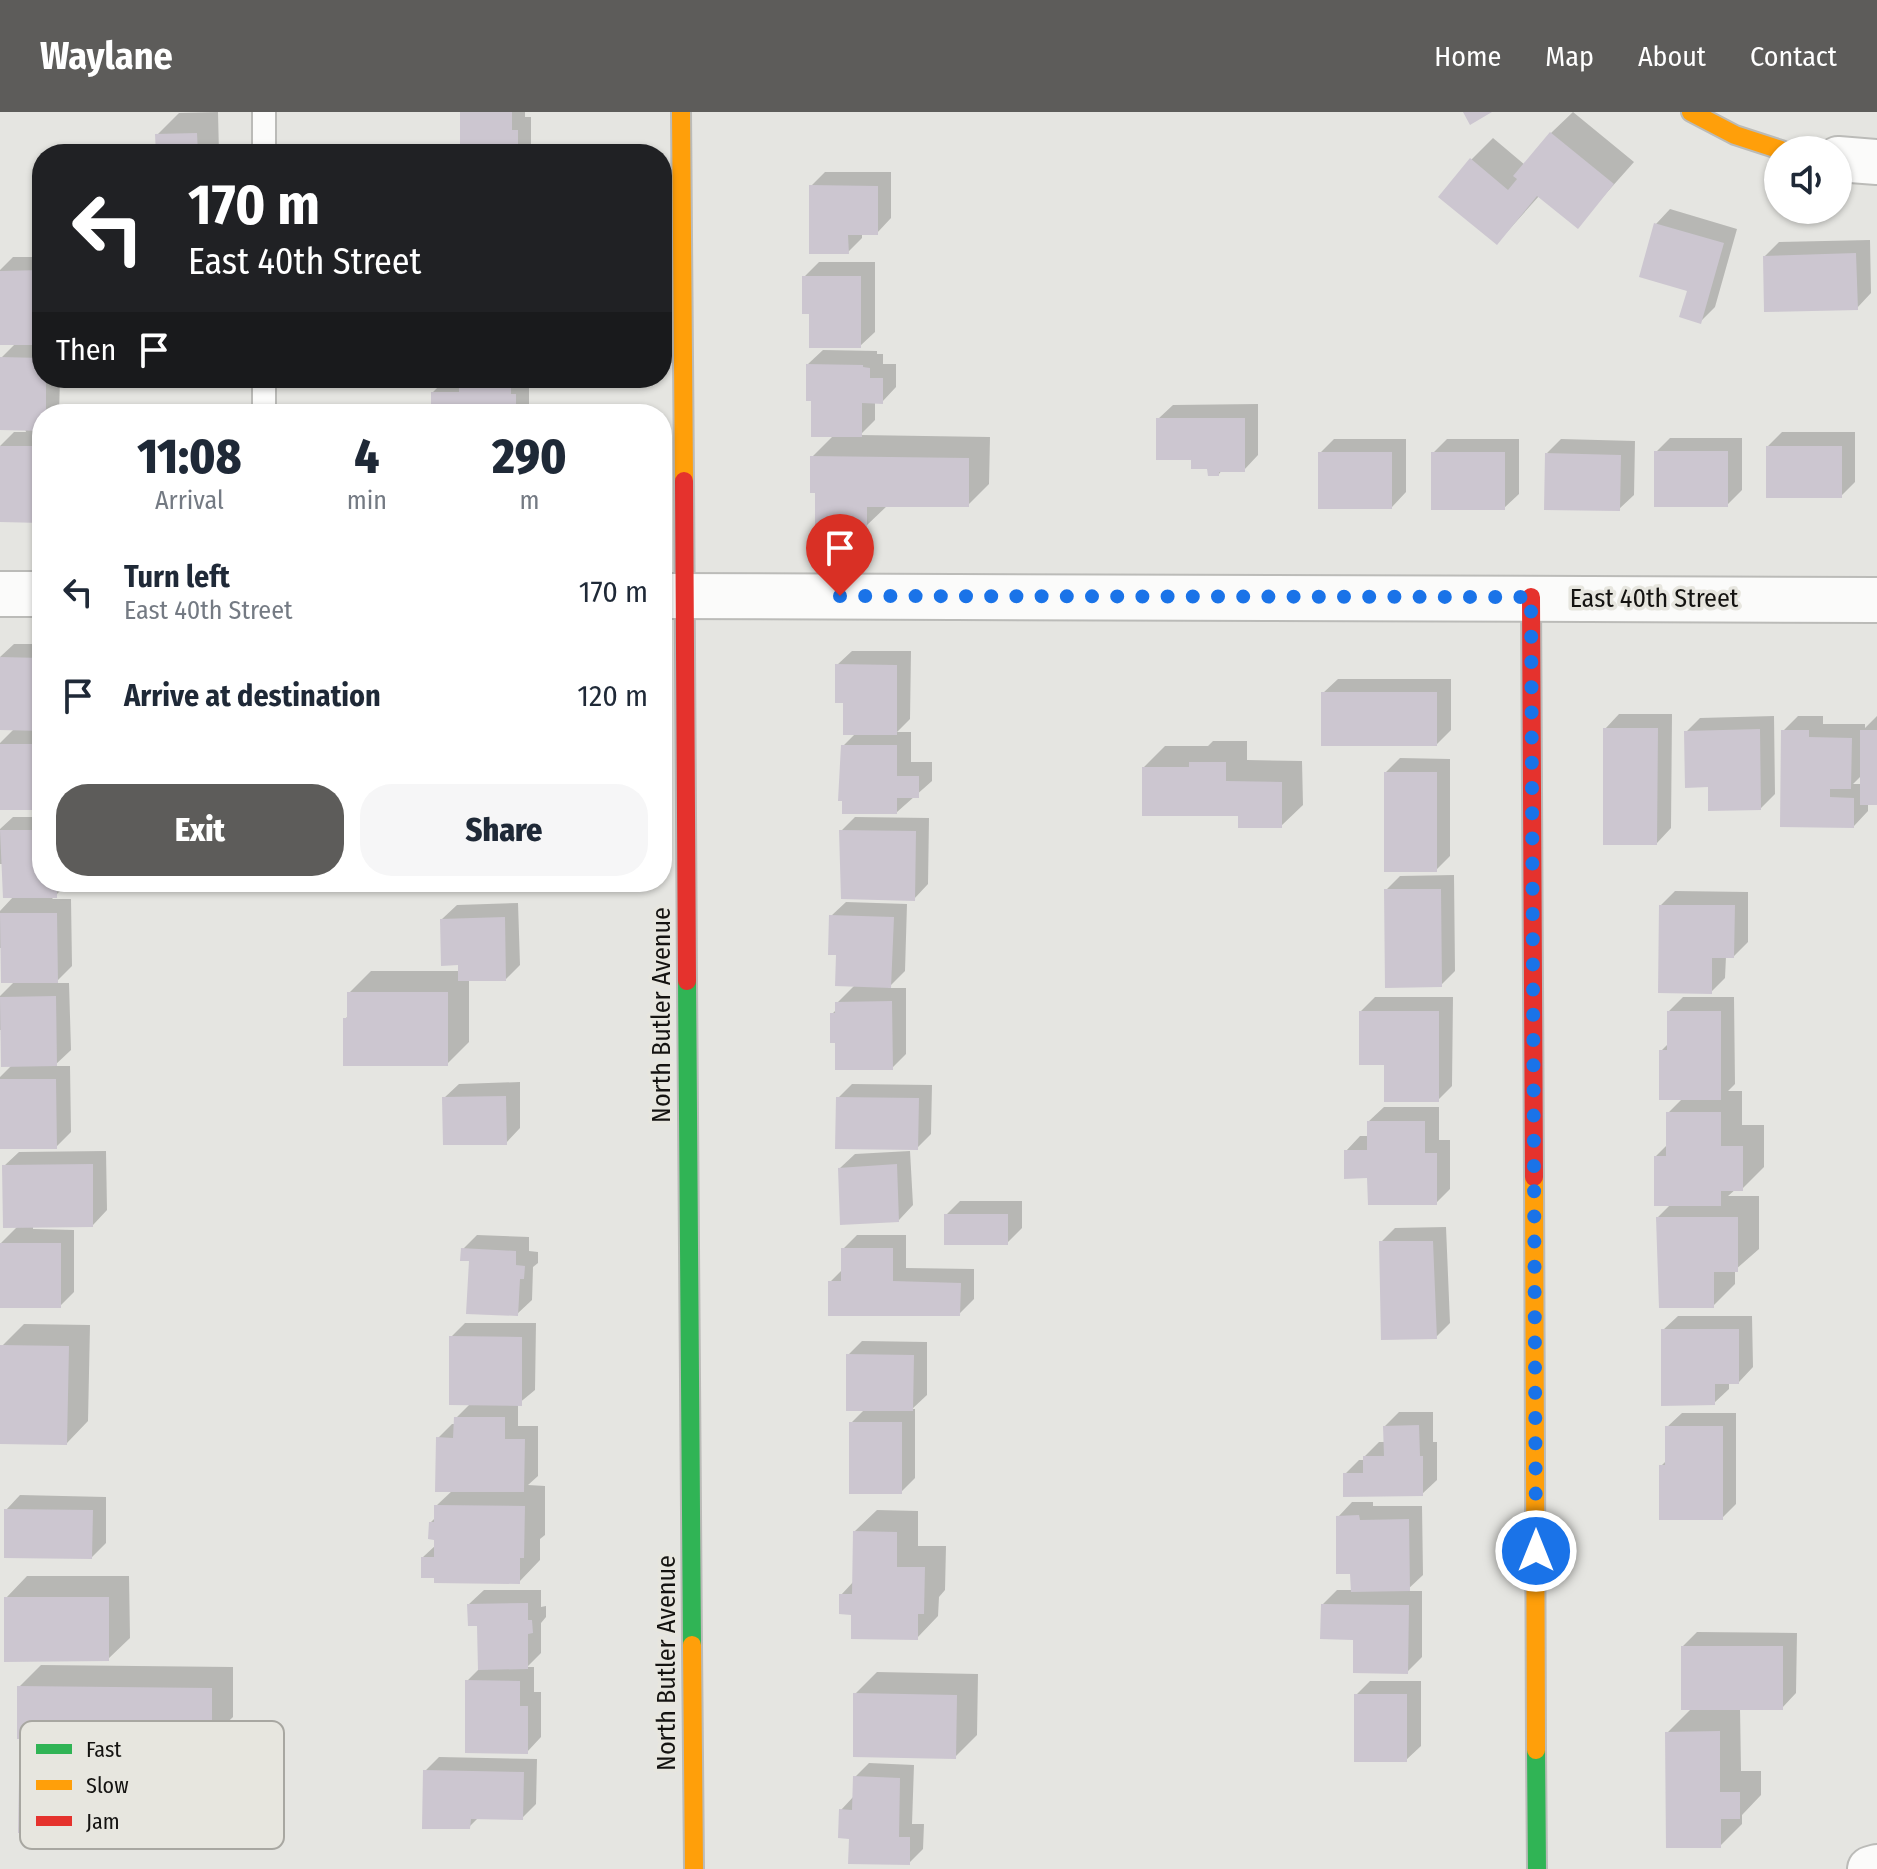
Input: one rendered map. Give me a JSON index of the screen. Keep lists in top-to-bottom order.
{
  "streets": {
    "street": ["East 40th Street", "North Butler Avenue"]
  },
  "crossings": [
    ["East 40th Street", "North Butler Avenue"]
  ],
  "legend": ["Fast", "Slow", "Jam"],
  "page": {
    "header": "Waylane",
    "nav": [
      "Home",
      "Map",
      "About",
      "Contact"
    ],
    "turn": ["170 m", "East 40th Street"],
    "then": "Then",
    "eta": [
      "11:08",
      "Arrival",
      "4",
      "min",
      "290",
      "m"
    ],
    "list": [
      {
        "name": "Turn left",
        "note": "East 40th Street",
        "value": "170 m"
      },
      {
        "name": "Arrive at destination",
        "value": "120 m"
      }
    ],
    "buttons": ["Exit", "Share"]
  }
}
